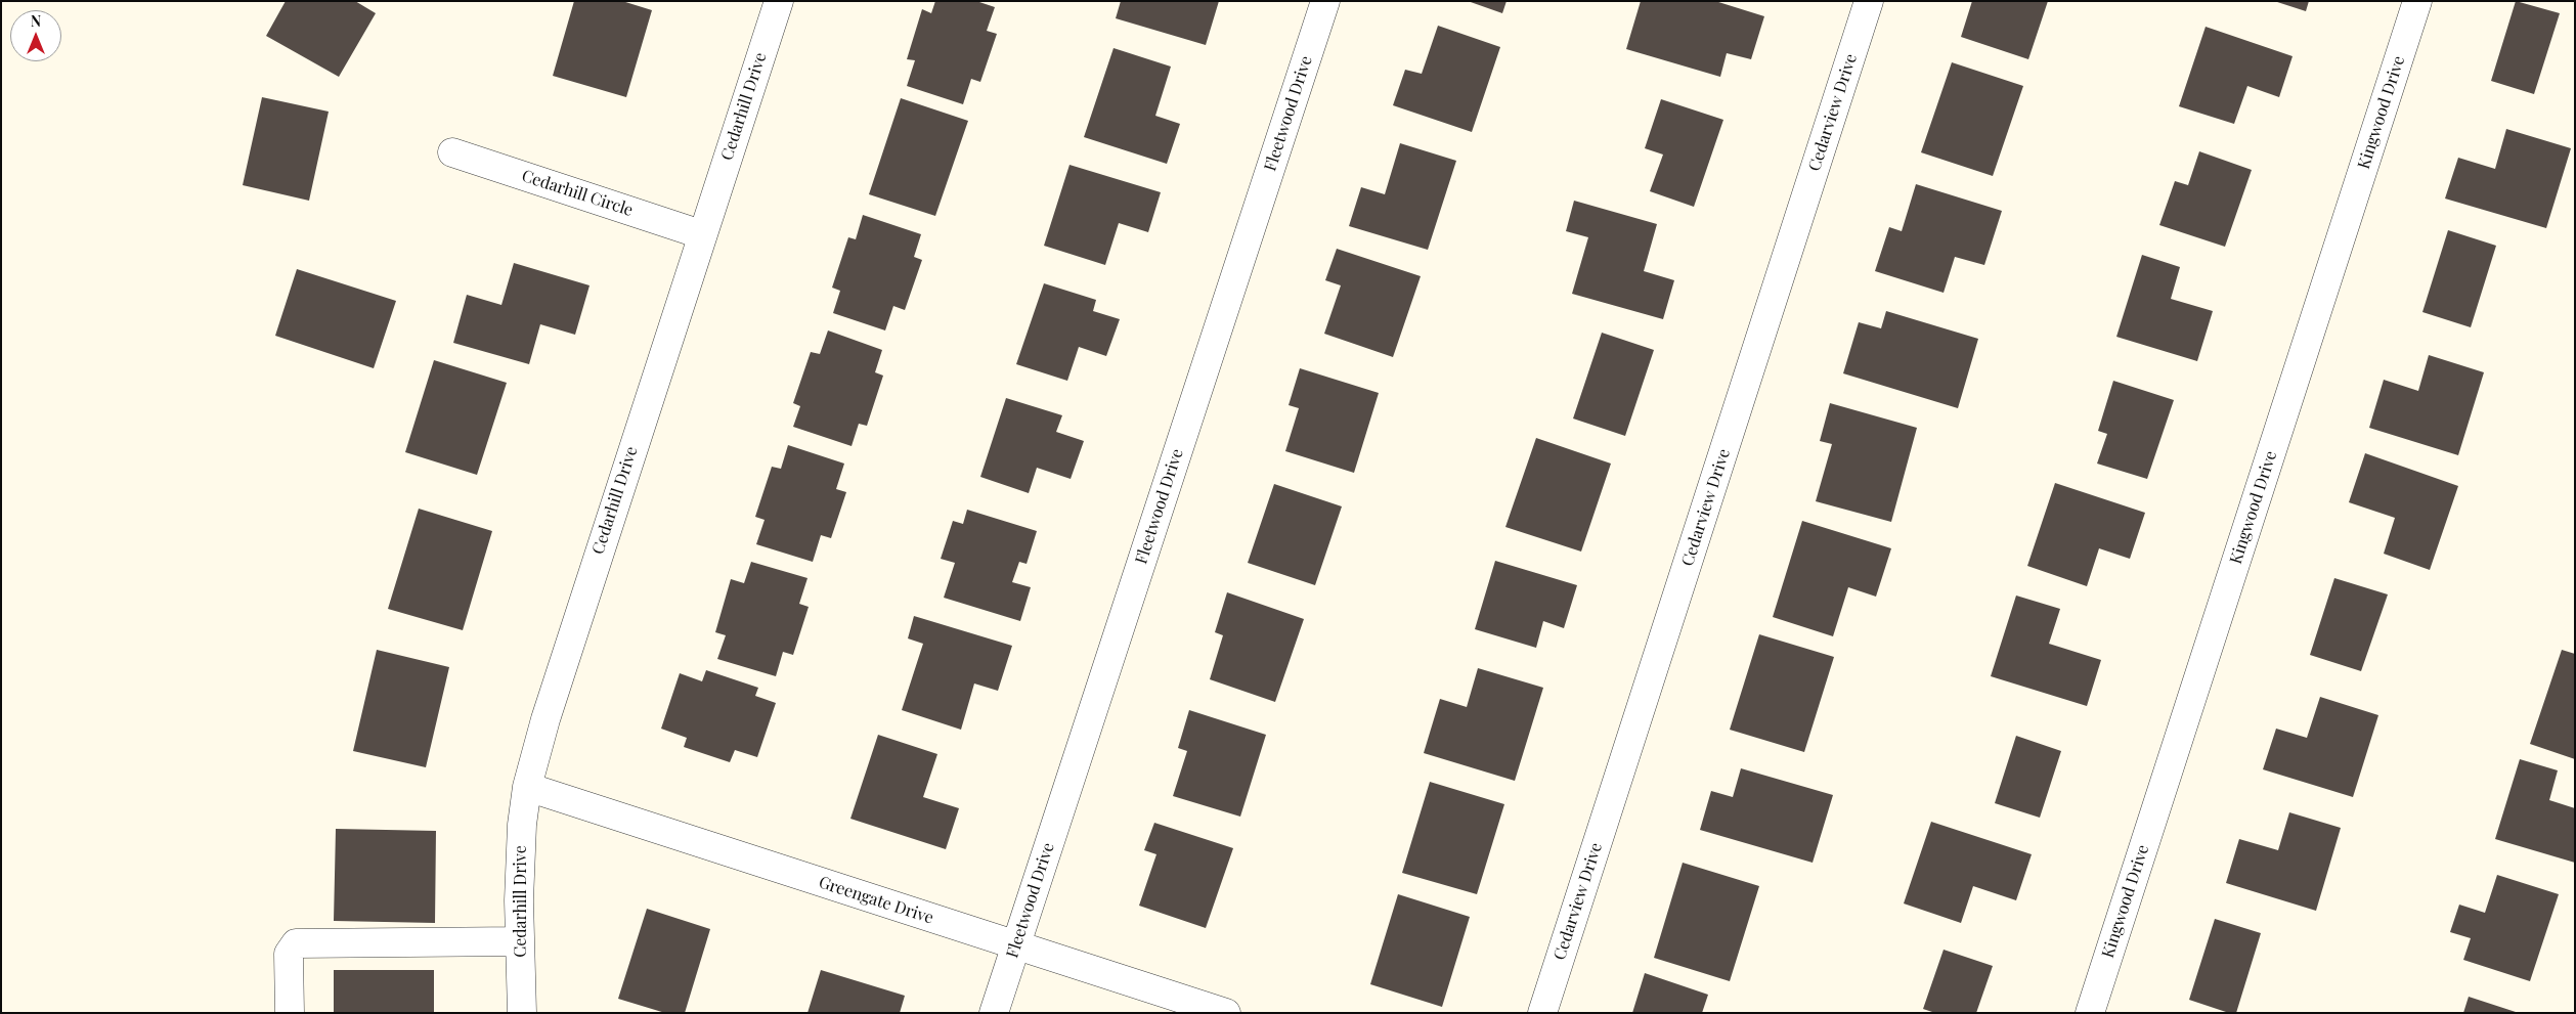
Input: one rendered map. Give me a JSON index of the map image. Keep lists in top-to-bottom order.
{
  "streets": {
    "street": [
      "Cedarhill Drive",
      "Cedarview Drive",
      "Kingwood Drive",
      "Fleetwood Drive",
      "Cedarhill Circle",
      "Greengate Drive"
    ]
  },
  "crossings": [
    ["Cedarhill Drive", "Cedarhill Circle"],
    ["Cedarhill Drive", "Greengate Drive"],
    ["Fleetwood Drive", "Greengate Drive"]
  ],
  "north": "top"
}
